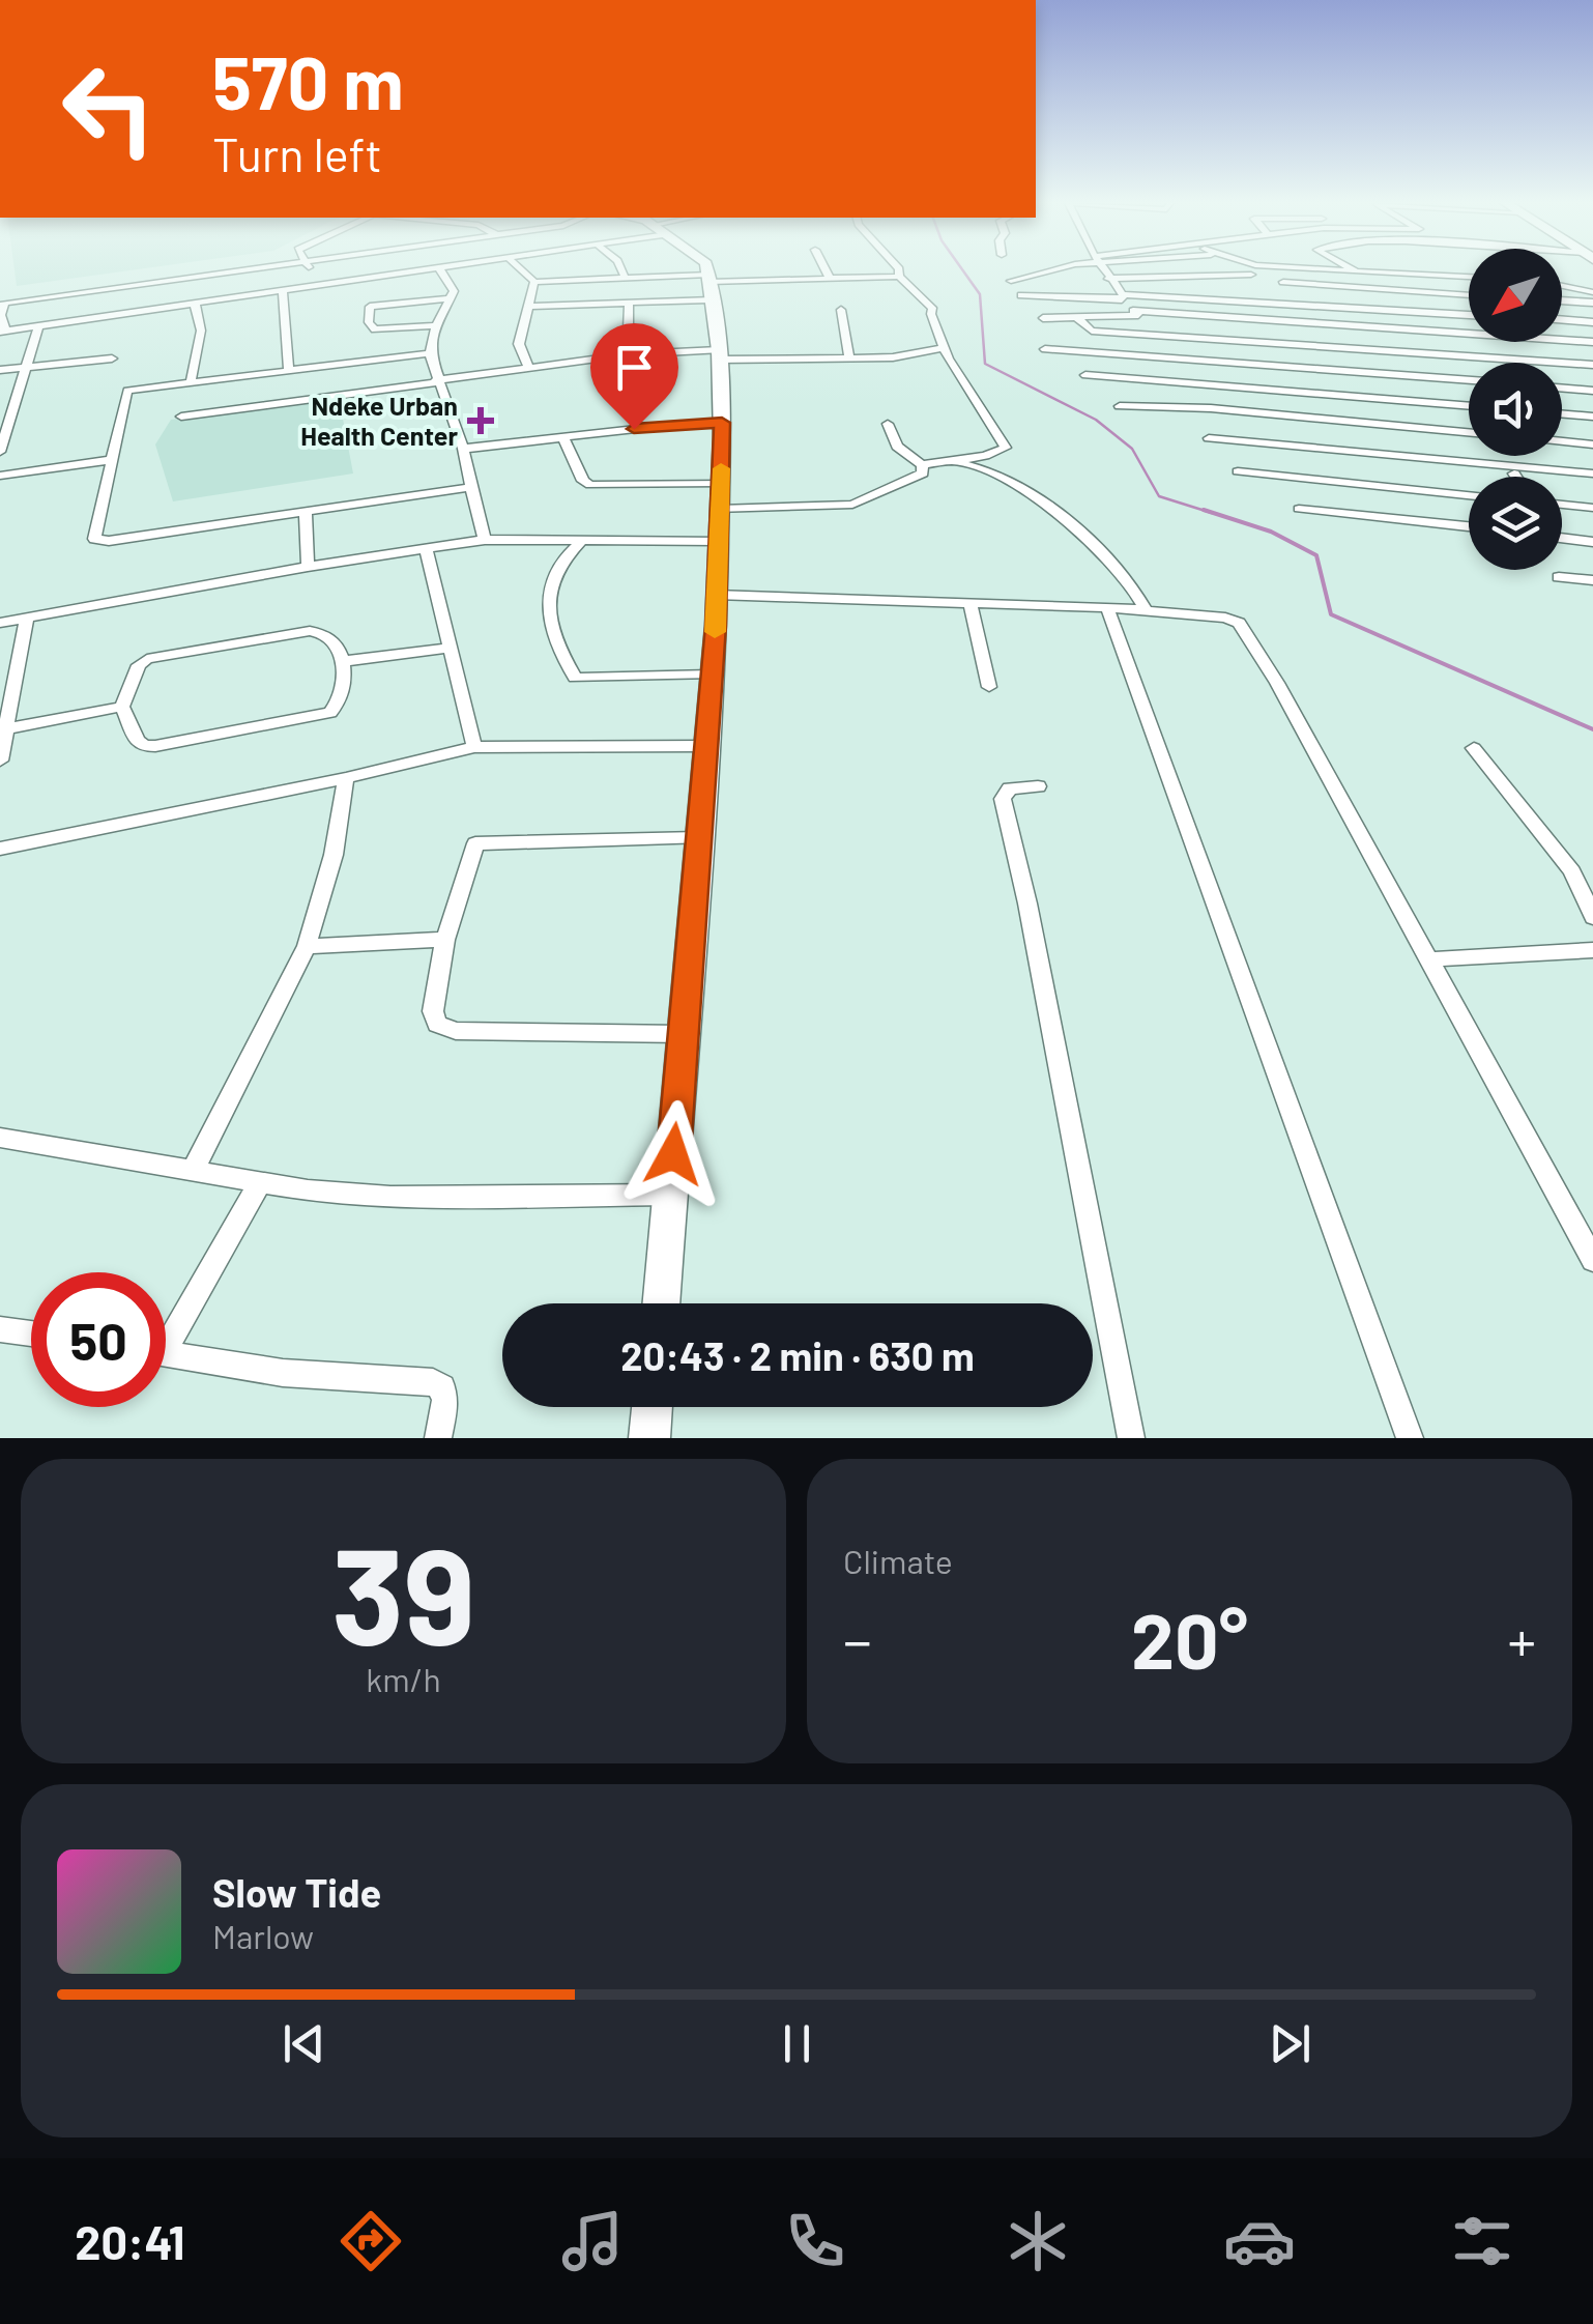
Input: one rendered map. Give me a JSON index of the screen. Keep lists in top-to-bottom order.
{
  "places": {
    "health": ["Ndeke Urban Health Center"]
  },
  "north": "bottom left",
  "page": {
    "turn": ["570 m", "Turn left"],
    "limit": "50",
    "trip": "20:43 · 2 min · 630 m",
    "tile": [
      ["39", "km/h"],
      "Climate"
    ],
    "heat": ["−", "20°", "+"],
    "song": ["Slow Tide", "Marlow"],
    "tabs": "20:41"
  }
}
